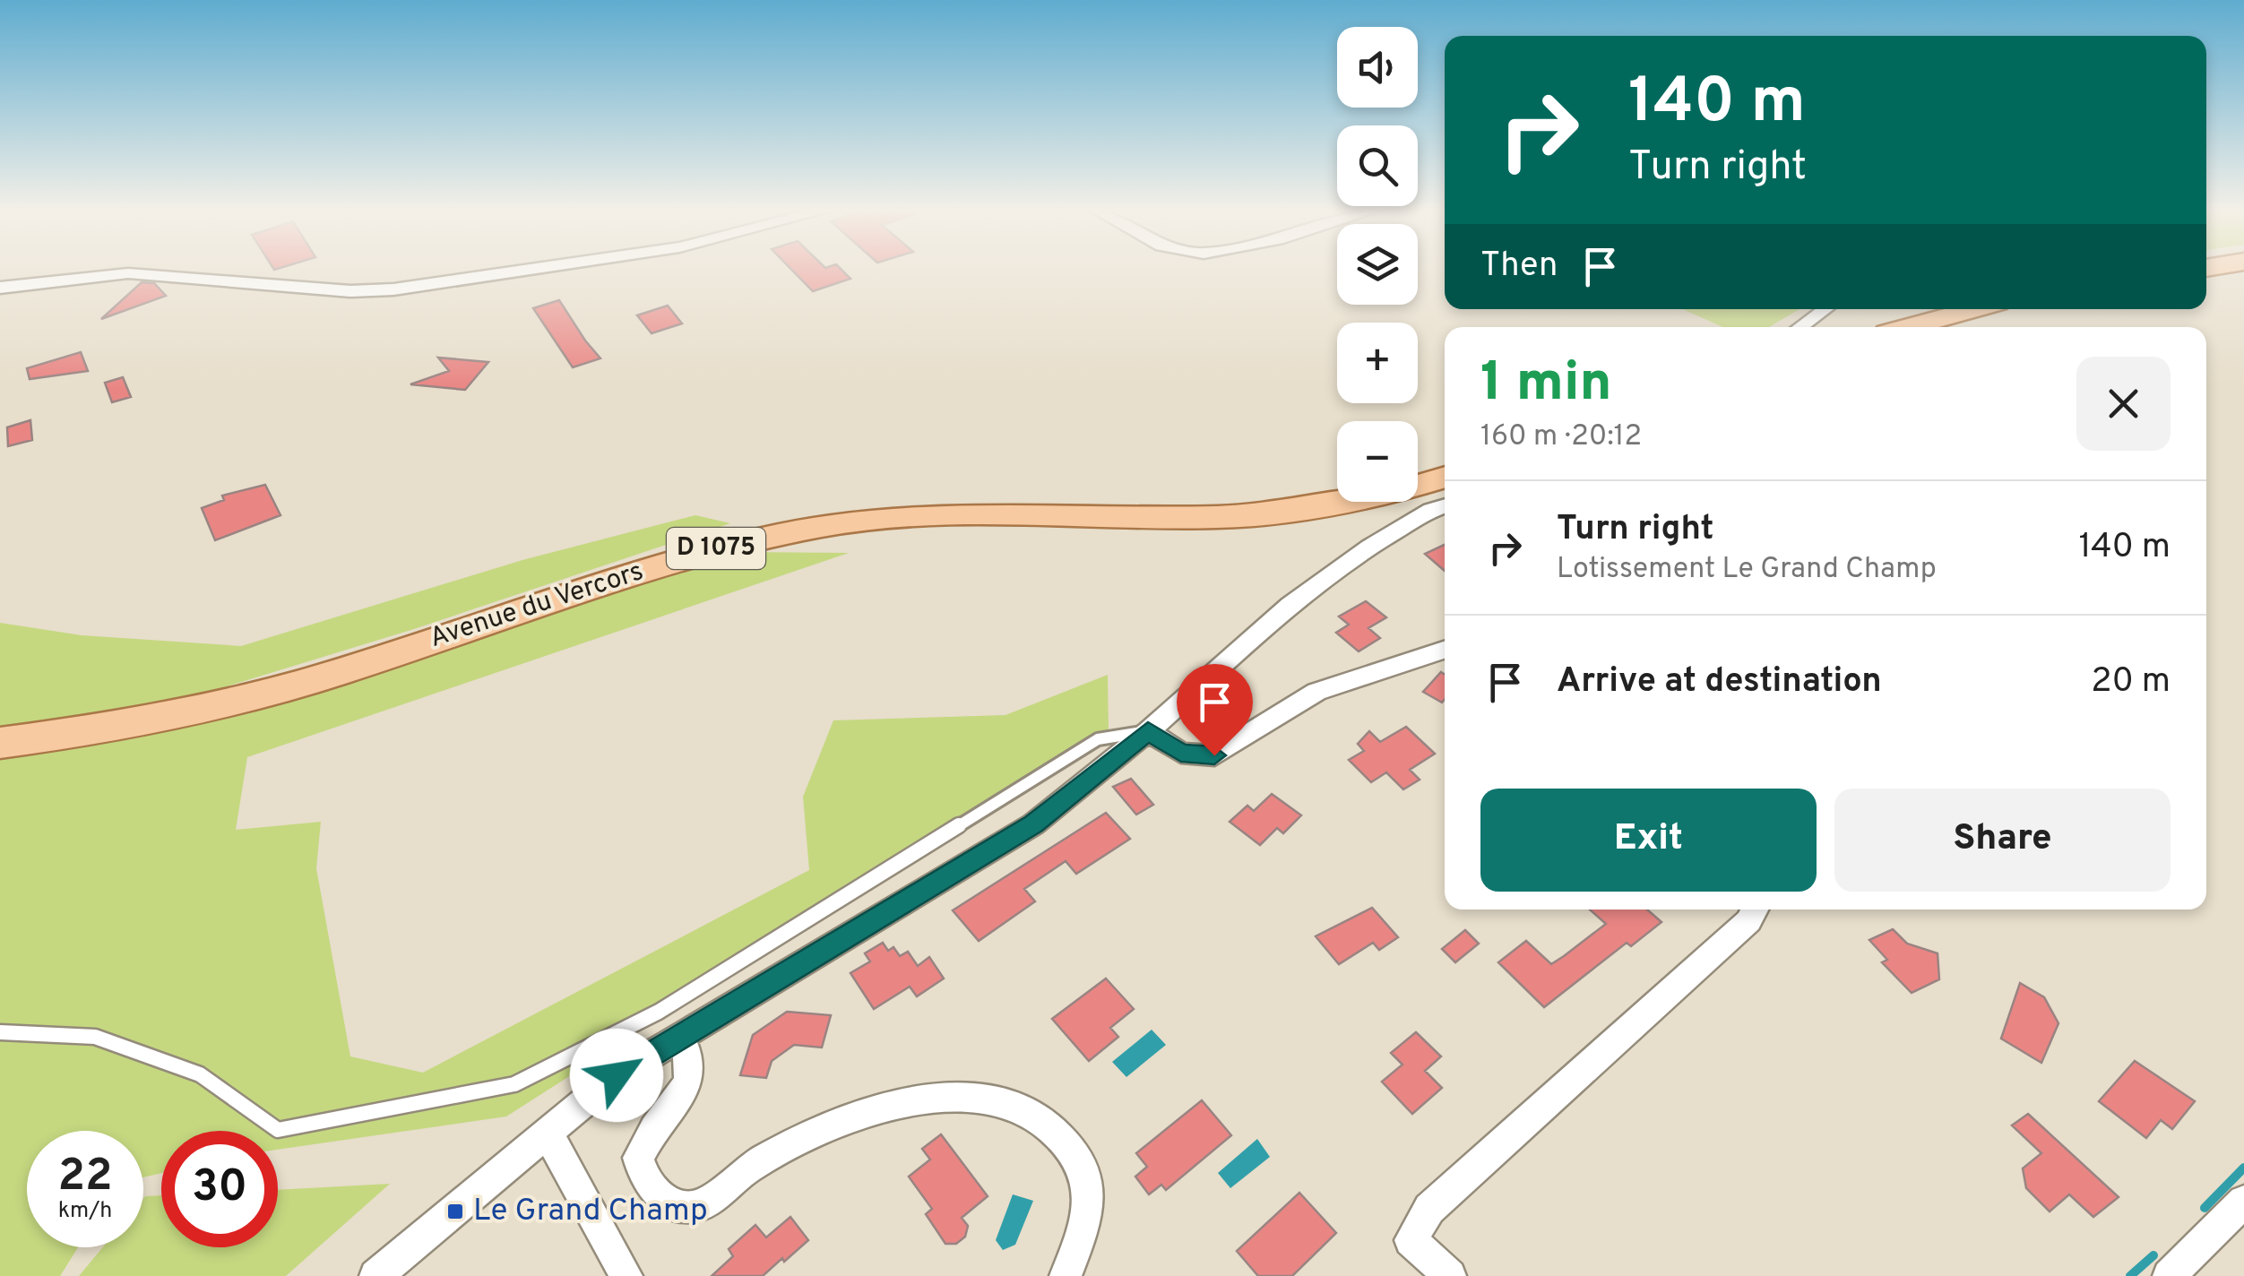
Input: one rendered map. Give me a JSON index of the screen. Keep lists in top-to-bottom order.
{
  "streets": {
    "main road": ["D 1075", "Avenue du Vercors"]
  },
  "places": {
    "transit": ["Le Grand Champ"]
  },
  "page": {
    "map_buttons": ["+", "−"],
    "turn": ["140 m", "Turn right"],
    "then": "Then",
    "heading": ["1 min", "160 m · 20:12"],
    "list": [
      {
        "name": "Turn right",
        "note": "Lotissement Le Grand Champ",
        "value": "140 m"
      },
      {
        "name": "Arrive at destination",
        "value": "20 m"
      }
    ],
    "buttons": ["Exit", "Share"],
    "speed": "22 km/h",
    "limit": "30"
  }
}
